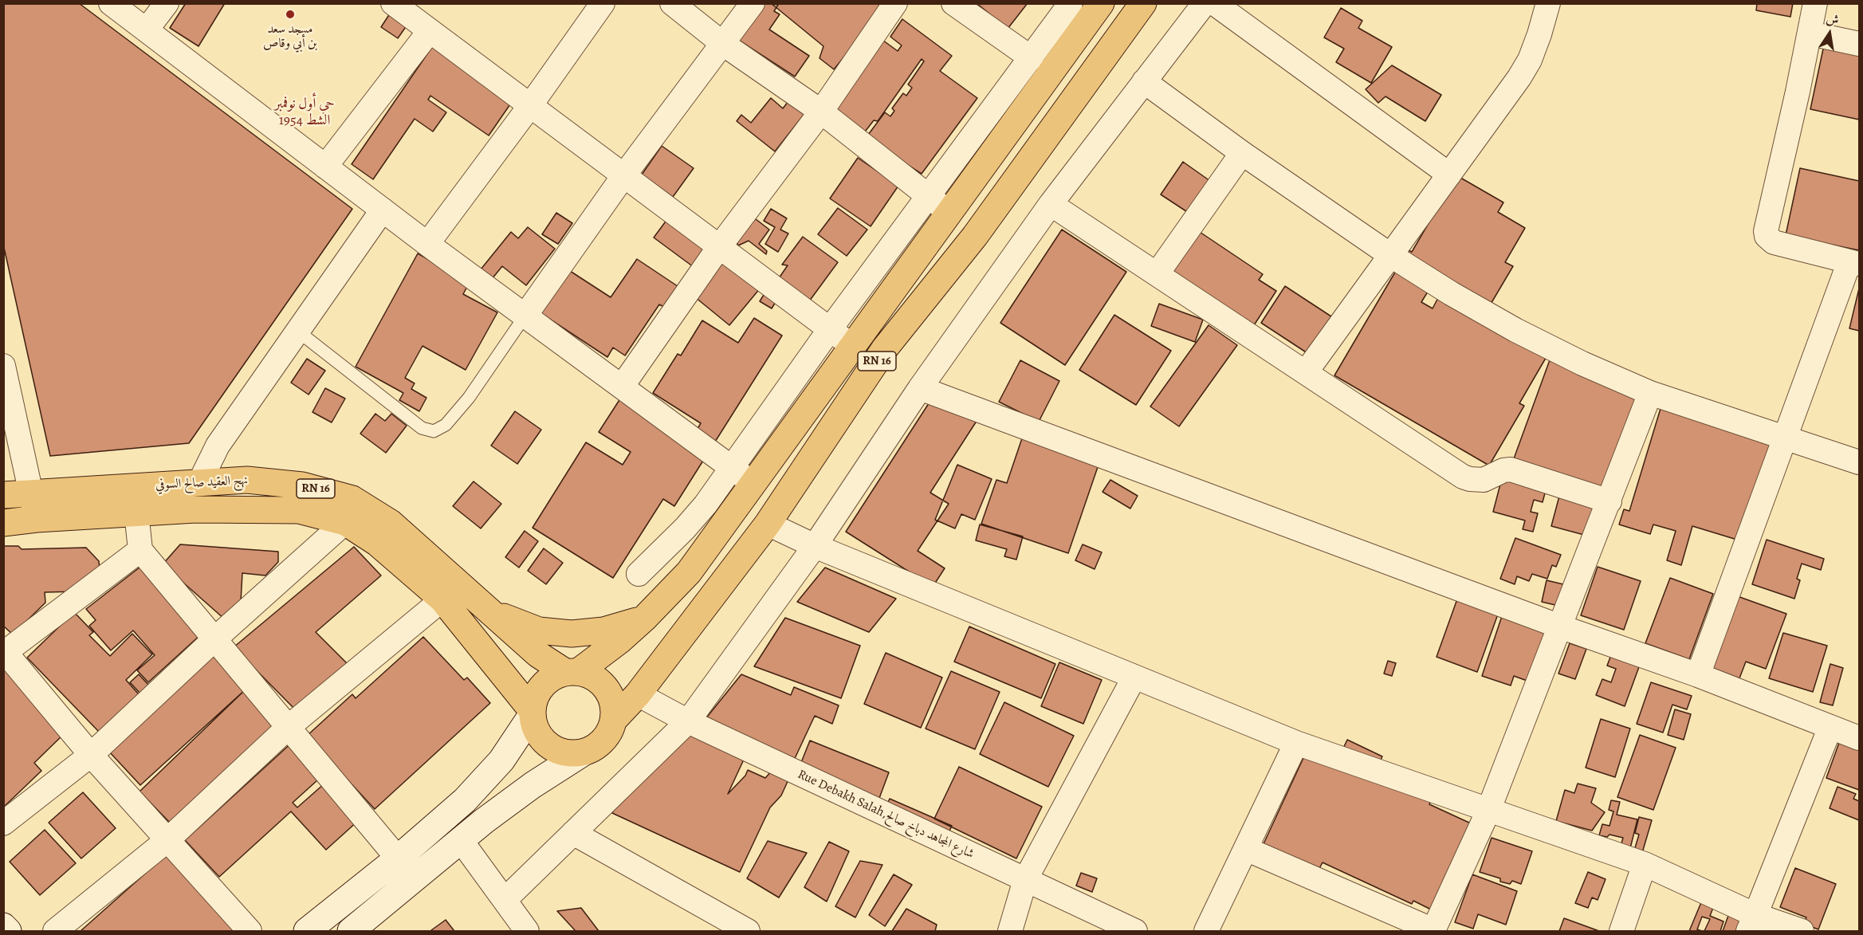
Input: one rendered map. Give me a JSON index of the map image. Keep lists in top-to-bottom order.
{
  "streets": {
    "main road": ["RN 16", "نهج العقيد صالح السوفي"],
    "street": ["Rue Debakh Salah,شارع المجاهد دباخ صالح"]
  },
  "crossings": [
    ["RN 16", "نهج العقيد صالح السوفي"],
    ["RN 16", "Rue Debakh Salah,شارع المجاهد دباخ صالح"]
  ],
  "districts": ["حي أول نوفمبر 1954 الشط"],
  "places": ["مسجد سعد بن أبي وقاص"],
  "north": "top"
}
